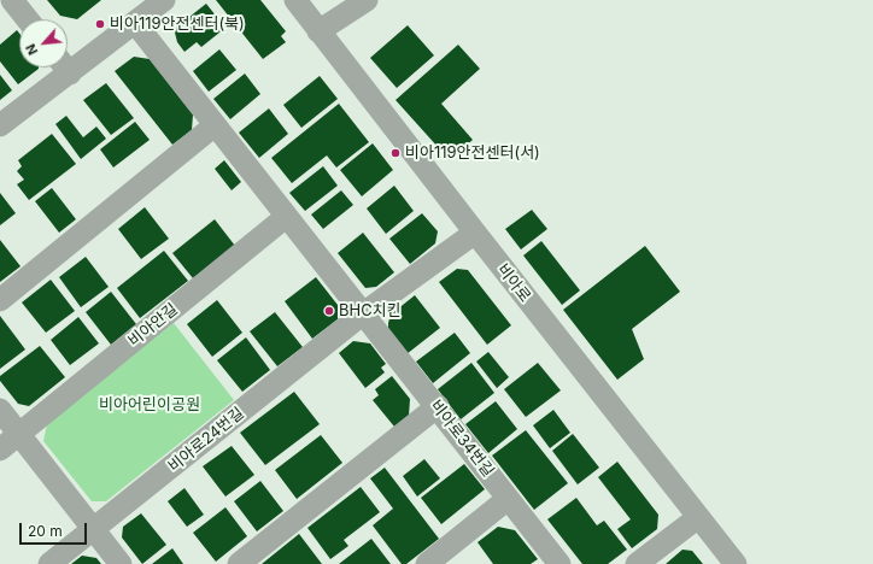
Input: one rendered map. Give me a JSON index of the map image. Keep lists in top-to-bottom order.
{
  "streets": {
    "street": [
      "비아로",
      "비아안길",
      "비아로34번길",
      "비아로24번길"
    ]
  },
  "crossings": [
    ["비아로", "비아로24번길"],
    ["비아로34번길", "비아로24번길"]
  ],
  "parks": ["비아어린이공원"],
  "places": ["비아119안전센터(북)", "비아119안전센터(서)", "BHC치킨"],
  "scale_bar": "20 m",
  "north": "bottom left"
}
